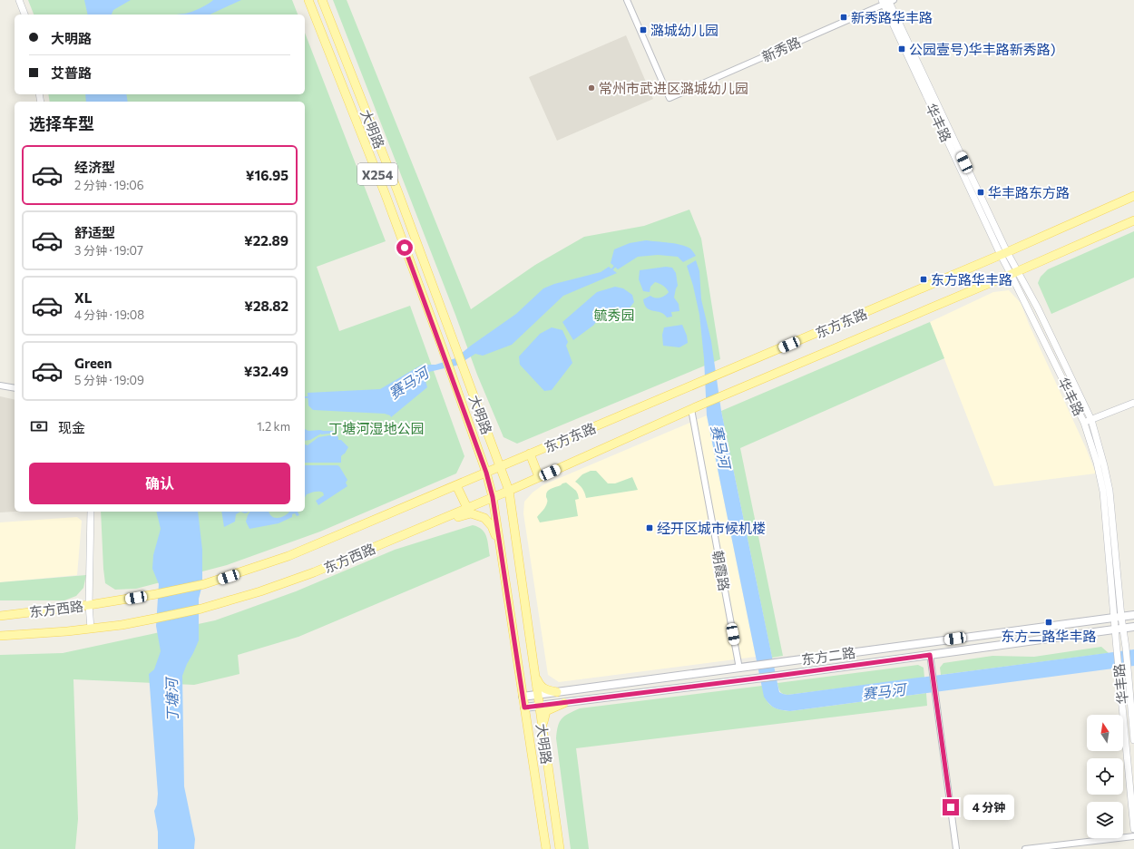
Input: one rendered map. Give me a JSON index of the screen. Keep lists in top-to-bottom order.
{
  "streets": {
    "main road": [
      "大明路",
      "X254",
      "东方东路",
      "东方西路",
      "东方二路"
    ],
    "street": ["新秀路", "华丰路", "朝霞路"]
  },
  "crossings": [
    ["新秀路", "华丰路"],
    ["华丰路", "东方东路"],
    ["华丰路", "东方二路"],
    ["大明路", "东方东路"],
    ["大明路", "东方西路"],
    ["大明路", "东方二路"],
    ["东方东路", "东方西路"],
    ["东方东路", "朝霞路"],
    ["朝霞路", "东方二路"]
  ],
  "water": ["赛马河", "丁塘河"],
  "parks": ["毓秀园", "丁塘河湿地公园"],
  "places": {
    "transit": [
      "新秀路华丰路",
      "潞城幼儿园",
      "公园壹号)华丰路新秀路)",
      "华丰路东方路",
      "东方路华丰路",
      "经开区城市候机楼",
      "东方二路华丰路"
    ],
    "other": ["常州市武进区潞城幼儿园"]
  },
  "north": "top",
  "page": {
    "banner": ["大明路", "艾普路"],
    "heading": "选择车型",
    "list": [
      {
        "name": "经济型",
        "note": "2 分钟 · 19:06",
        "value": "¥16.95"
      },
      {
        "name": "舒适型",
        "note": "3 分钟 · 19:07",
        "value": "¥22.89"
      },
      {
        "name": "XL",
        "note": "4 分钟 · 19:08",
        "value": "¥28.82"
      },
      {
        "name": "Green",
        "note": "5 分钟 · 19:09",
        "value": "¥32.49"
      }
    ],
    "pay": ["现金", "1.2 km"],
    "buttons": "确认",
    "bubble": "4 分钟"
  }
}
